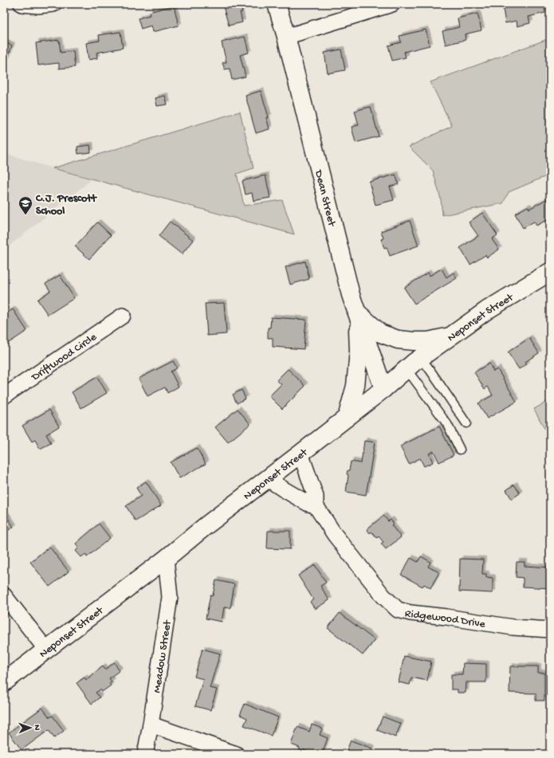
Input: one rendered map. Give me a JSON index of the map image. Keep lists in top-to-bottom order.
{
  "streets": {
    "main road": ["Dean Street", "Neponset Street"],
    "street": ["Driftwood Circle", "Ridgewood Drive", "Meadow Street"]
  },
  "crossings": [
    ["Dean Street", "Neponset Street"],
    ["Neponset Street", "Ridgewood Drive"],
    ["Neponset Street", "Meadow Street"]
  ],
  "places": {
    "school or university": ["C.J. Prescott School"]
  },
  "north": "right"
}
